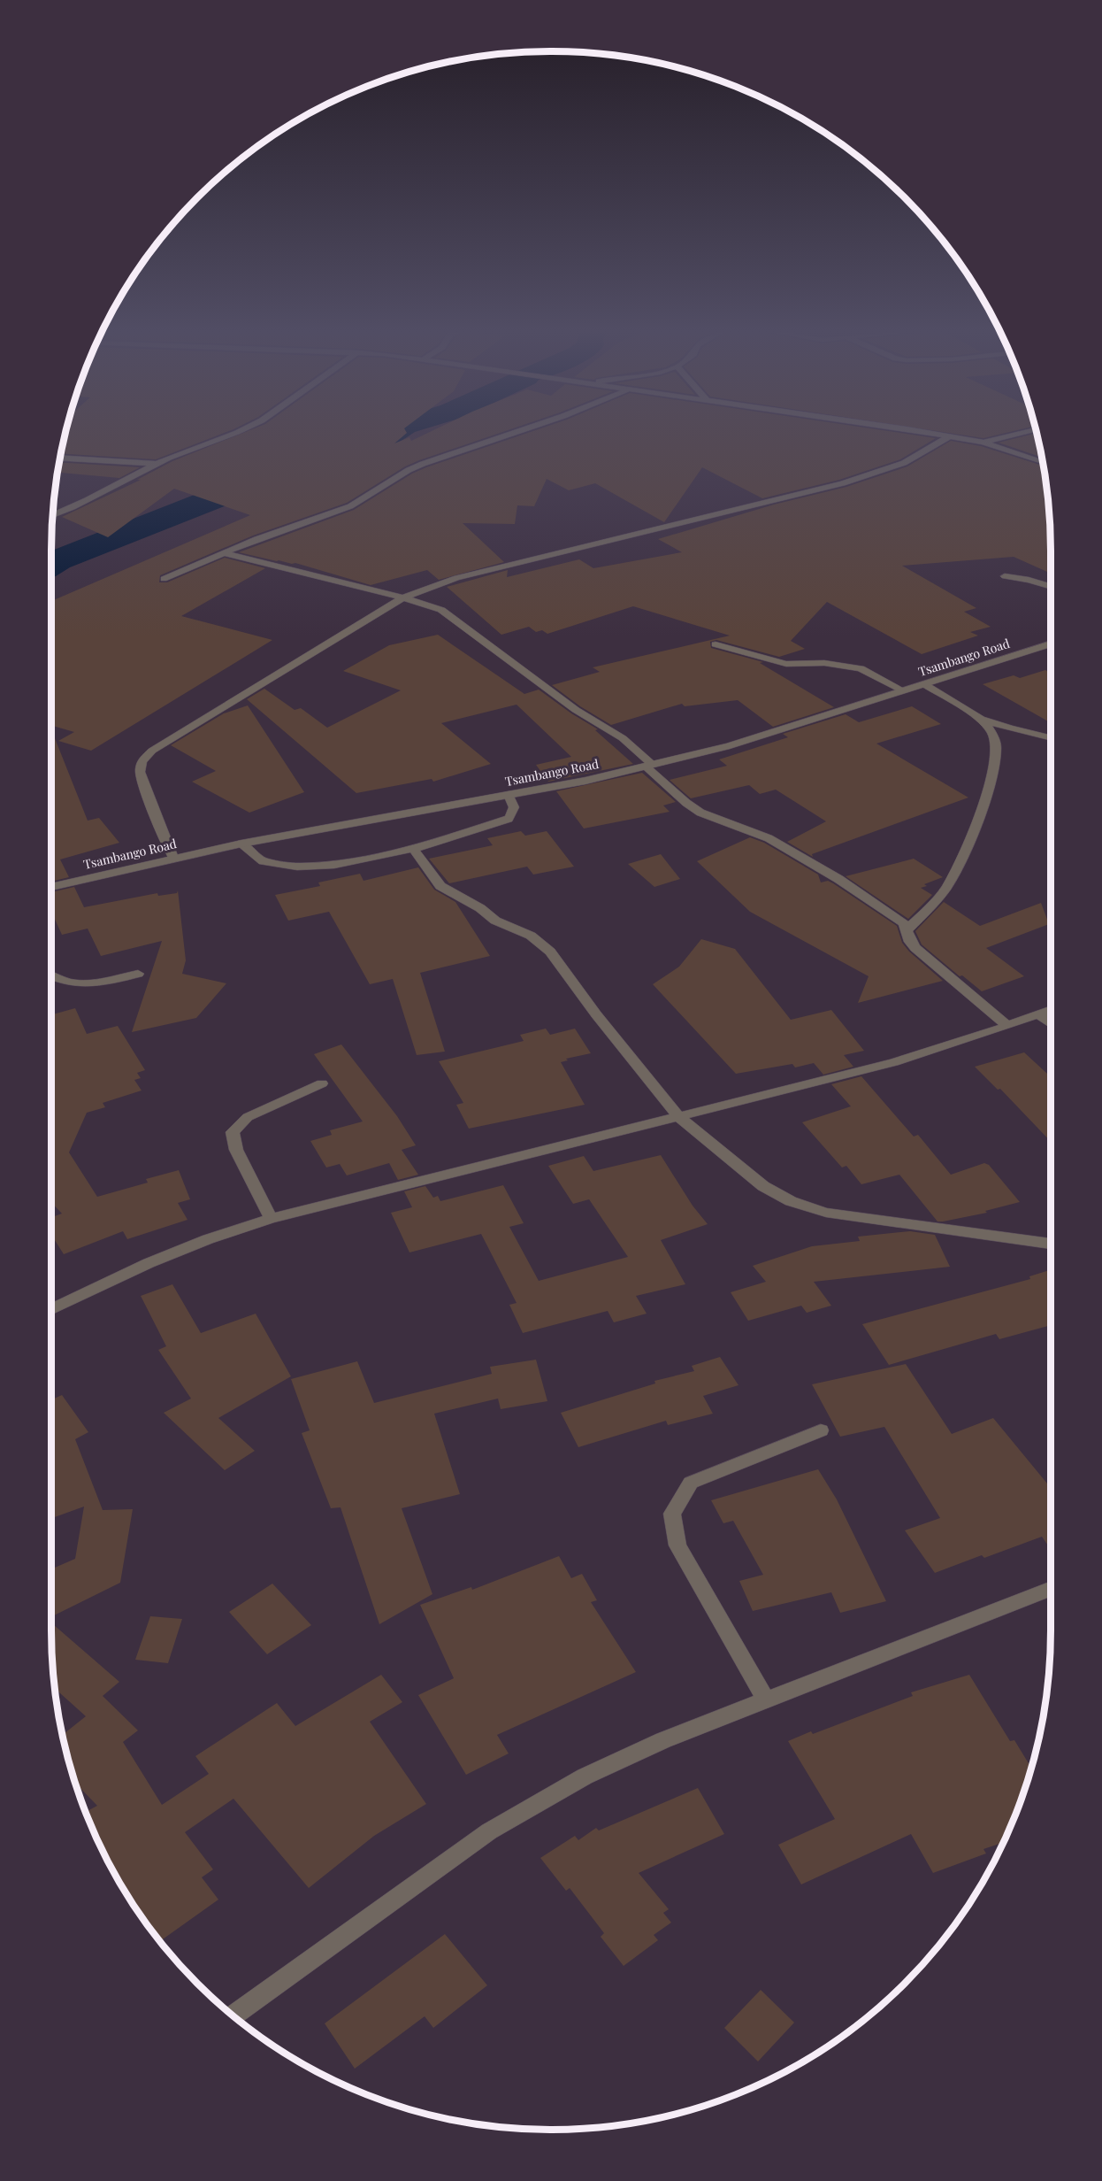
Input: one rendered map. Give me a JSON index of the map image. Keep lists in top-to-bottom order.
{
  "streets": {
    "street": ["Tsambango Road"]
  }
}
